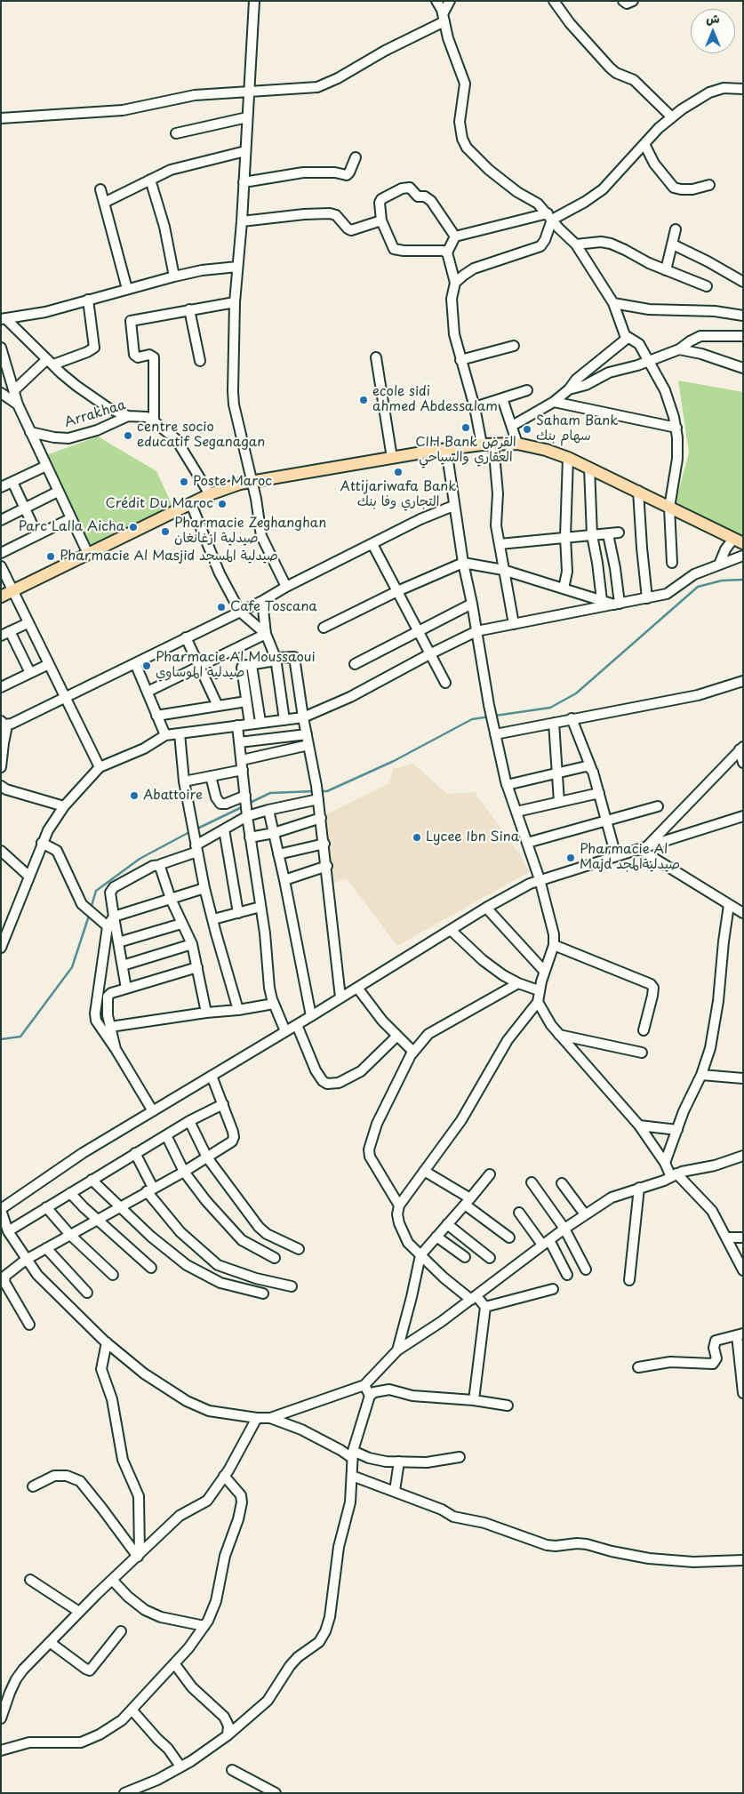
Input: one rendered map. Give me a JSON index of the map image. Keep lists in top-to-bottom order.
{
  "streets": {
    "street": ["Arrakhaa"]
  },
  "places": [
    "ecole sidi ahmed Abdessalam",
    "CIH Bank القرض العقاري والسياحي",
    "Saham Bank سهام بنك",
    "centre socio educatif Seganagan",
    "Attijariwafa Bank التجاري وفا بنك",
    "Poste Maroc",
    "Crédit Du Maroc",
    "Parc Lalla Aicha",
    "Pharmacie Zeghanghan صيدلية ازغانغان",
    "Pharmacie Al Masjid صيدلية المسجد",
    "Cafe Toscana",
    "Pharmacie Al Moussaoui صيدلية الموساوي",
    "Abattoire",
    "Lycee Ibn Sina",
    "Pharmacie Al Majd صيدليةالمجد"
  ],
  "north": "top"
}
